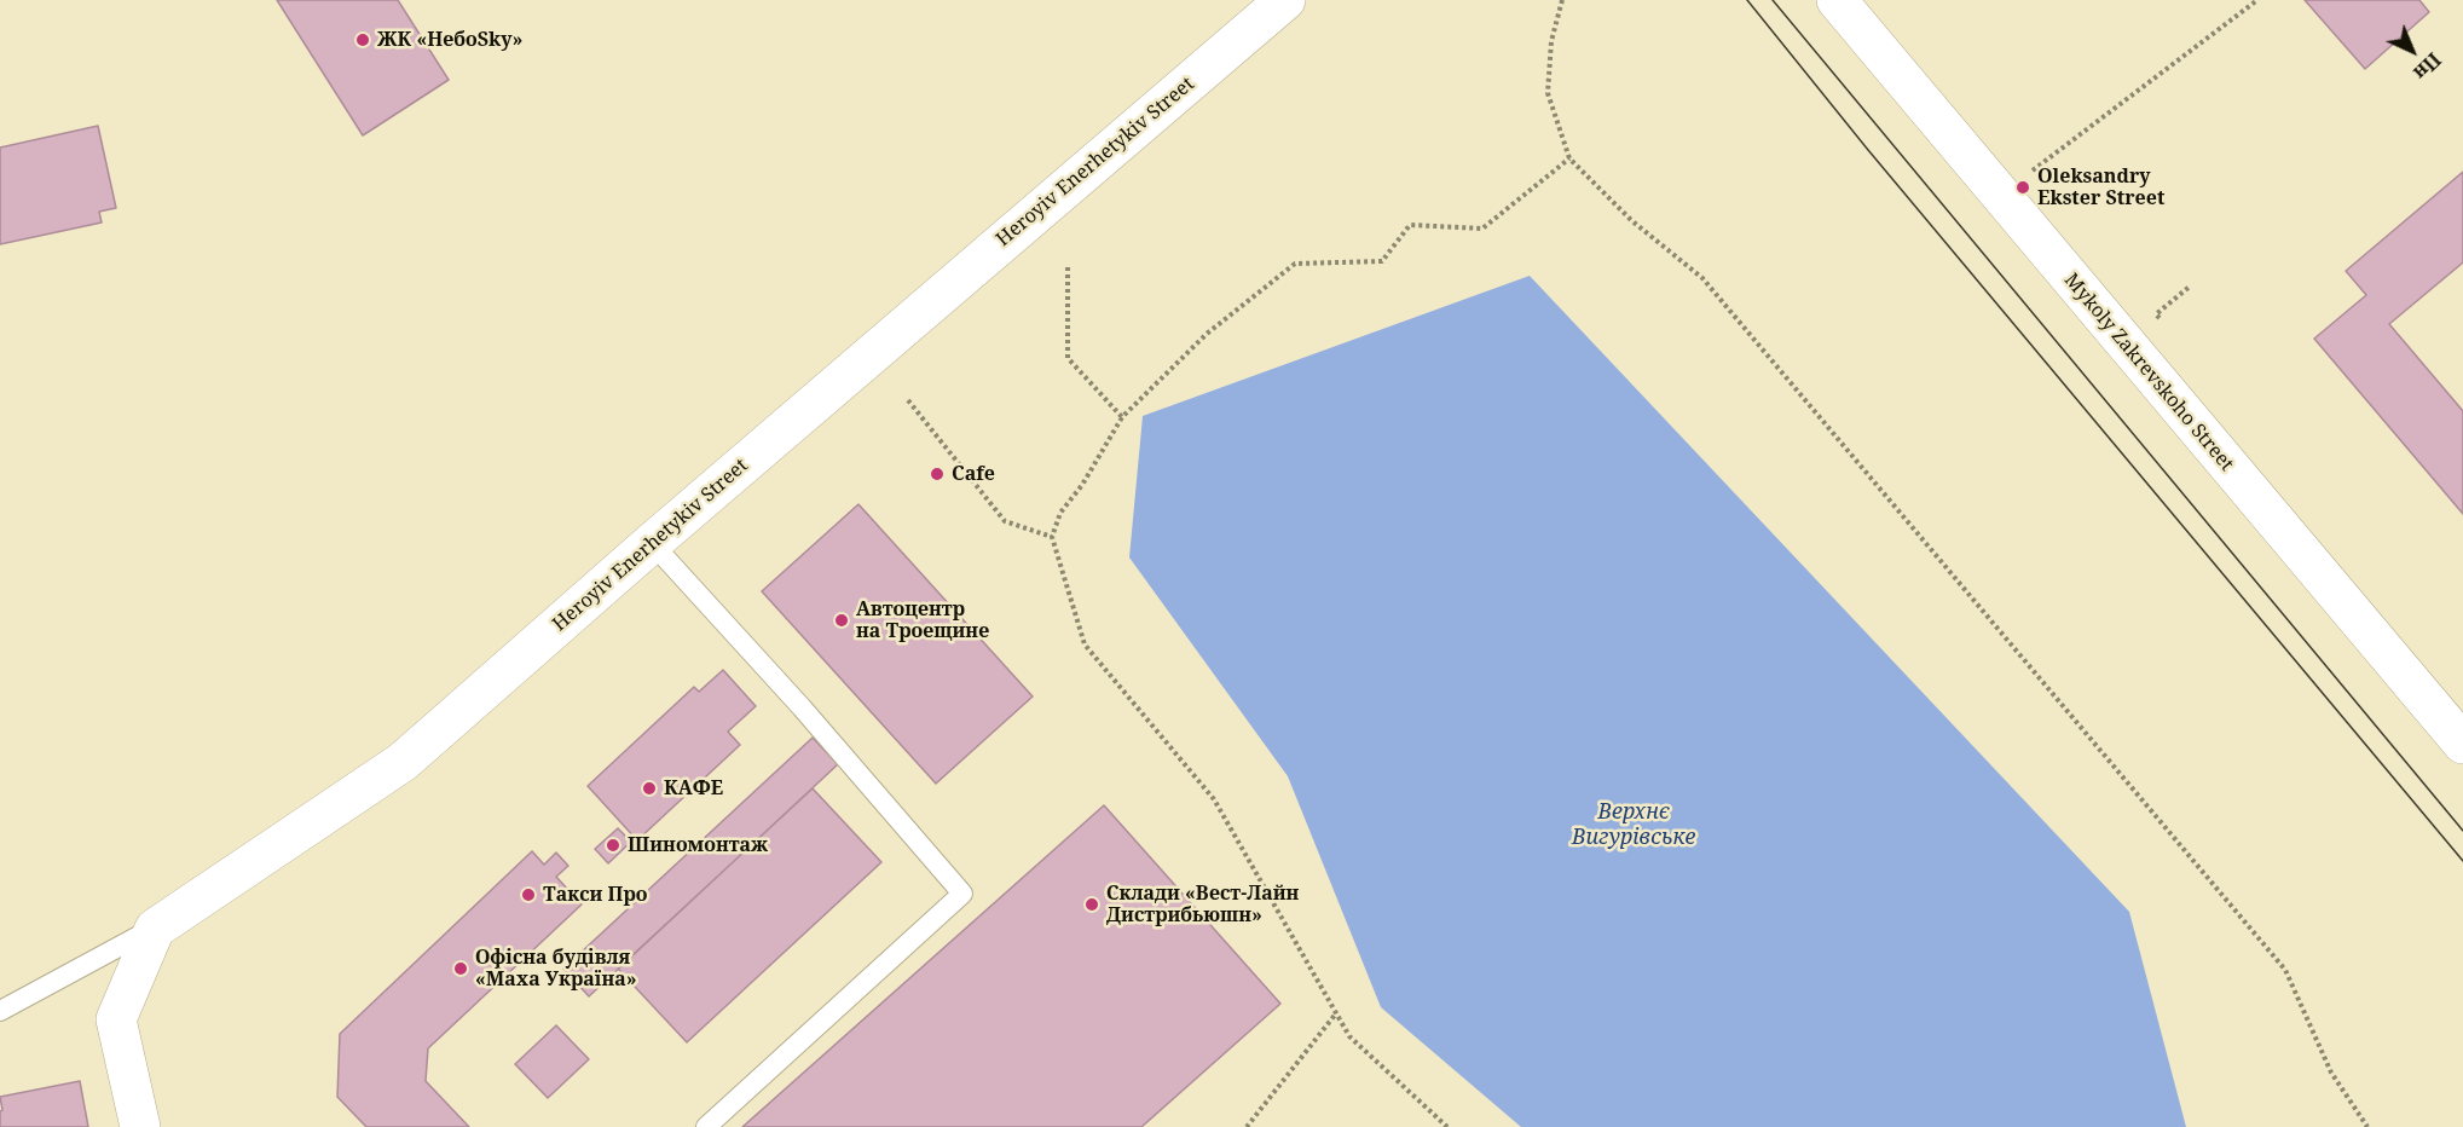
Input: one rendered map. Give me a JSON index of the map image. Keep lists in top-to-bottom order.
{
  "streets": {
    "street": ["Heroyiv Enerhetykiv Street", "Mykoly Zakrevskoho Street"]
  },
  "water": ["Верхнє Вигурівське"],
  "places": [
    "ЖК «НебоSky»",
    "Oleksandry Ekster Street",
    "Cafe",
    "Автоцентр на Троещине",
    "КАФЕ",
    "Шиномонтаж",
    "Такси Про",
    "Склади «Вест-Лайн Дистрибьюшн»",
    "Офісна будівля «Маха Україна»"
  ],
  "north": "bottom right"
}
